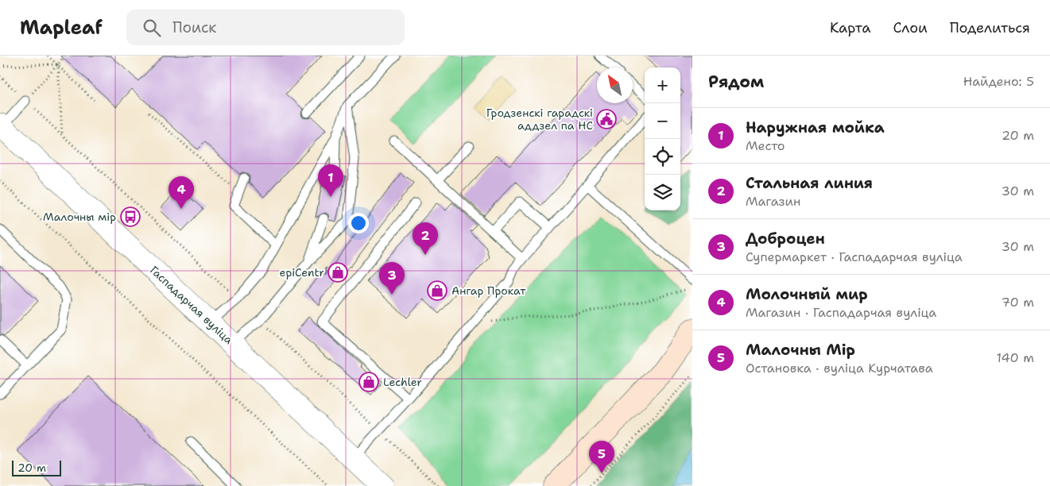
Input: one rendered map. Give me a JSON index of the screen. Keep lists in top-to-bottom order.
{
  "streets": {
    "street": ["Гаспадарчая вуліца"]
  },
  "places": {
    "public building": ["Гродзенскі гарадскі аддзел па НС"],
    "bus stop": ["Малочны мір"],
    "shop": ["epiCentr", "Ангар Прокат", "Lechler"]
  },
  "scale_bar": "20 m",
  "north": "top left",
  "page": {
    "header": "Mapleaf",
    "search": "Поиск",
    "nav": ["Карта", "Слои", "Поделиться"],
    "heading": ["Рядом", "Найдено: 5"],
    "map_buttons": ["+", "−"],
    "list": [
      {
        "mark": "1",
        "name": "Наружная мойка",
        "note": "Место",
        "value": "20 m"
      },
      {
        "mark": "2",
        "name": "Стальная линия",
        "note": "Магазин",
        "value": "30 m"
      },
      {
        "mark": "3",
        "name": "Доброцен",
        "note": "Супермаркет · Гаспадарчая вуліца",
        "value": "30 m"
      },
      {
        "mark": "4",
        "name": "Молочный мир",
        "note": "Магазин · Гаспадарчая вуліца",
        "value": "70 m"
      },
      {
        "mark": "5",
        "name": "Малочны Мір",
        "note": "Остановка · вуліца Курчатава",
        "value": "140 m"
      }
    ],
    "pins": [
      "1",
      "4",
      "2",
      "3",
      "5"
    ],
    "scale": "20 m"
  }
}
